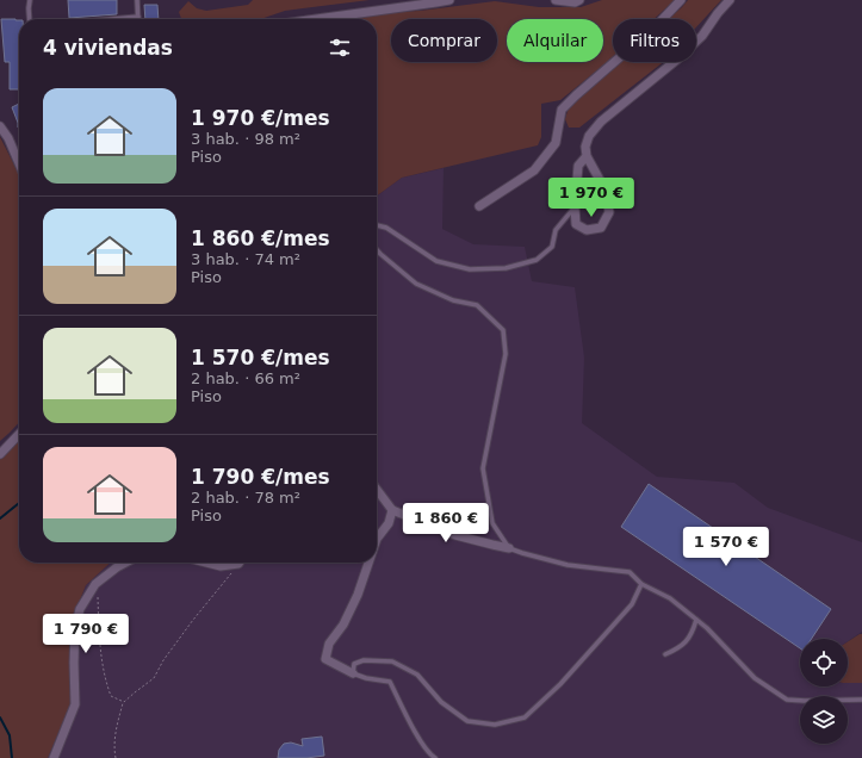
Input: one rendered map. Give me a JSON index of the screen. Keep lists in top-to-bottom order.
{
  "page": {
    "chip": ["Comprar", "Alquilar", "Filtros"],
    "heading": "4 viviendas",
    "list": [
      {
        "name": "1 970 €/mes",
        "note": "3 hab. · 98 m² · Piso"
      },
      {
        "name": "1 860 €/mes",
        "note": "3 hab. · 74 m² · Piso"
      },
      {
        "name": "1 570 €/mes",
        "note": "2 hab. · 66 m² · Piso"
      },
      {
        "name": "1 790 €/mes",
        "note": "2 hab. · 78 m² · Piso"
      }
    ],
    "price": [
      "1 970 €",
      "1 860 €",
      "1 570 €",
      "1 790 €"
    ]
  }
}
